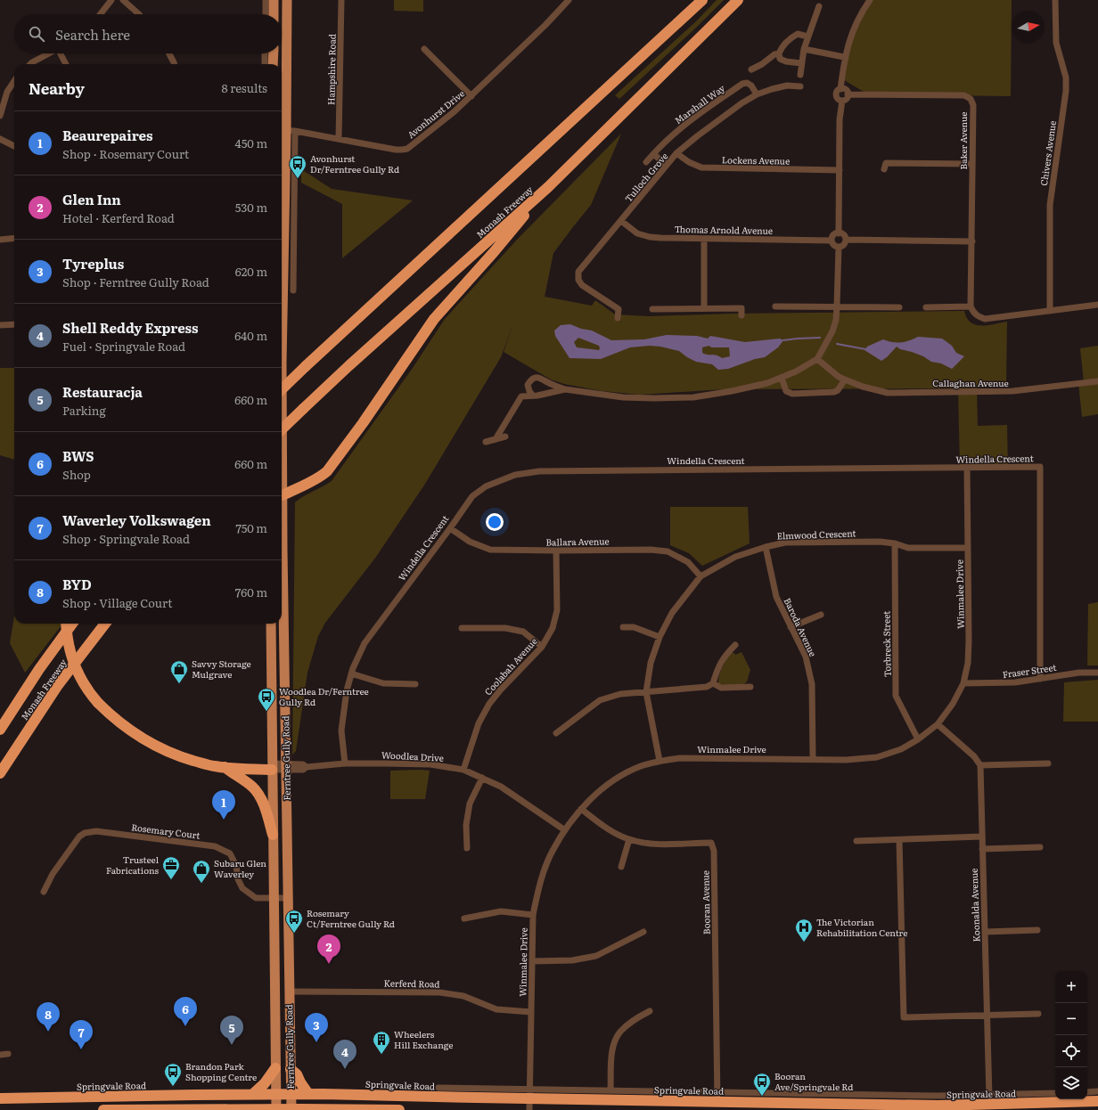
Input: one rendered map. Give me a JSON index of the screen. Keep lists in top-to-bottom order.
{
  "streets": {
    "highway": ["Monash Freeway", "Springvale Road"],
    "main road": ["Ferntree Gully Road"],
    "street": [
      "Hampshire Road",
      "Marshall Way",
      "Avonhurst Drive",
      "Baker Avenue",
      "Chivers Avenue",
      "Lockens Avenue",
      "Tulloch Grove",
      "Thomas Arnold Avenue",
      "Callaghan Avenue",
      "Windella Crescent",
      "Elmwood Crescent",
      "Ballara Avenue",
      "Winmalee Drive",
      "Baroda Avenue",
      "Torbreck Street",
      "Coolabah Avenue",
      "Fraser Street",
      "Woodlea Drive",
      "Rosemary Court",
      "Booran Avenue",
      "Koonalda Avenue",
      "Kerferd Road"
    ]
  },
  "crossings": [
    ["Hampshire Road", "Avonhurst Drive"],
    ["Marshall Way", "Tulloch Grove"],
    ["Avonhurst Drive", "Ferntree Gully Road"],
    ["Lockens Avenue", "Tulloch Grove"],
    ["Tulloch Grove", "Thomas Arnold Avenue"],
    ["Windella Crescent", "Ballara Avenue"],
    ["Windella Crescent", "Winmalee Drive"],
    ["Windella Crescent", "Fraser Street"],
    ["Windella Crescent", "Woodlea Drive"],
    ["Elmwood Crescent", "Ballara Avenue"],
    ["Elmwood Crescent", "Winmalee Drive"],
    ["Elmwood Crescent", "Baroda Avenue"],
    ["Elmwood Crescent", "Torbreck Street"],
    ["Ballara Avenue", "Coolabah Avenue"],
    ["Winmalee Drive", "Baroda Avenue"],
    ["Winmalee Drive", "Torbreck Street"],
    ["Winmalee Drive", "Fraser Street"],
    ["Winmalee Drive", "Woodlea Drive"],
    ["Winmalee Drive", "Booran Avenue"],
    ["Winmalee Drive", "Kerferd Road"],
    ["Winmalee Drive", "Springvale Road"],
    ["Coolabah Avenue", "Woodlea Drive"],
    ["Woodlea Drive", "Ferntree Gully Road"],
    ["Ferntree Gully Road", "Rosemary Court"],
    ["Ferntree Gully Road", "Kerferd Road"],
    ["Ferntree Gully Road", "Springvale Road"],
    ["Booran Avenue", "Springvale Road"],
    ["Koonalda Avenue", "Springvale Road"]
  ],
  "places": {
    "bus stop": [
      "Avonhurst Dr/Ferntree Gully Rd",
      "Woodlea Dr/Ferntree Gully Rd",
      "Rosemary Ct/Ferntree Gully Rd",
      "Brandon Park Shopping Centre",
      "Booran Ave/Springvale Rd"
    ],
    "shop": ["Savvy Storage Mulgrave", "Subaru Glen Waverley"],
    "office": ["Trusteel Fabrications"],
    "hospital": ["The Victorian Rehabilitation Centre"],
    "building": ["Wheelers Hill Exchange"]
  },
  "north": "right",
  "page": {
    "search": "Search here",
    "heading": ["Nearby", "8 results"],
    "list": [
      {
        "mark": "1",
        "name": "Beaurepaires",
        "note": "Shop · Rosemary Court",
        "value": "450 m"
      },
      {
        "mark": "2",
        "name": "Glen Inn",
        "note": "Hotel · Kerferd Road",
        "value": "530 m"
      },
      {
        "mark": "3",
        "name": "Tyreplus",
        "note": "Shop · Ferntree Gully Road",
        "value": "620 m"
      },
      {
        "mark": "4",
        "name": "Shell Reddy Express",
        "note": "Fuel · Springvale Road",
        "value": "640 m"
      },
      {
        "mark": "5",
        "name": "Restauracja",
        "note": "Parking",
        "value": "660 m"
      },
      {
        "mark": "6",
        "name": "BWS",
        "note": "Shop",
        "value": "660 m"
      },
      {
        "mark": "7",
        "name": "Waverley Volkswagen",
        "note": "Shop · Springvale Road",
        "value": "750 m"
      },
      {
        "mark": "8",
        "name": "BYD",
        "note": "Shop · Village Court",
        "value": "760 m"
      }
    ],
    "pins": [
      "1",
      "2",
      "6",
      "8",
      "3",
      "5",
      "7",
      "4"
    ],
    "map_buttons": ["+", "−"]
  }
}
